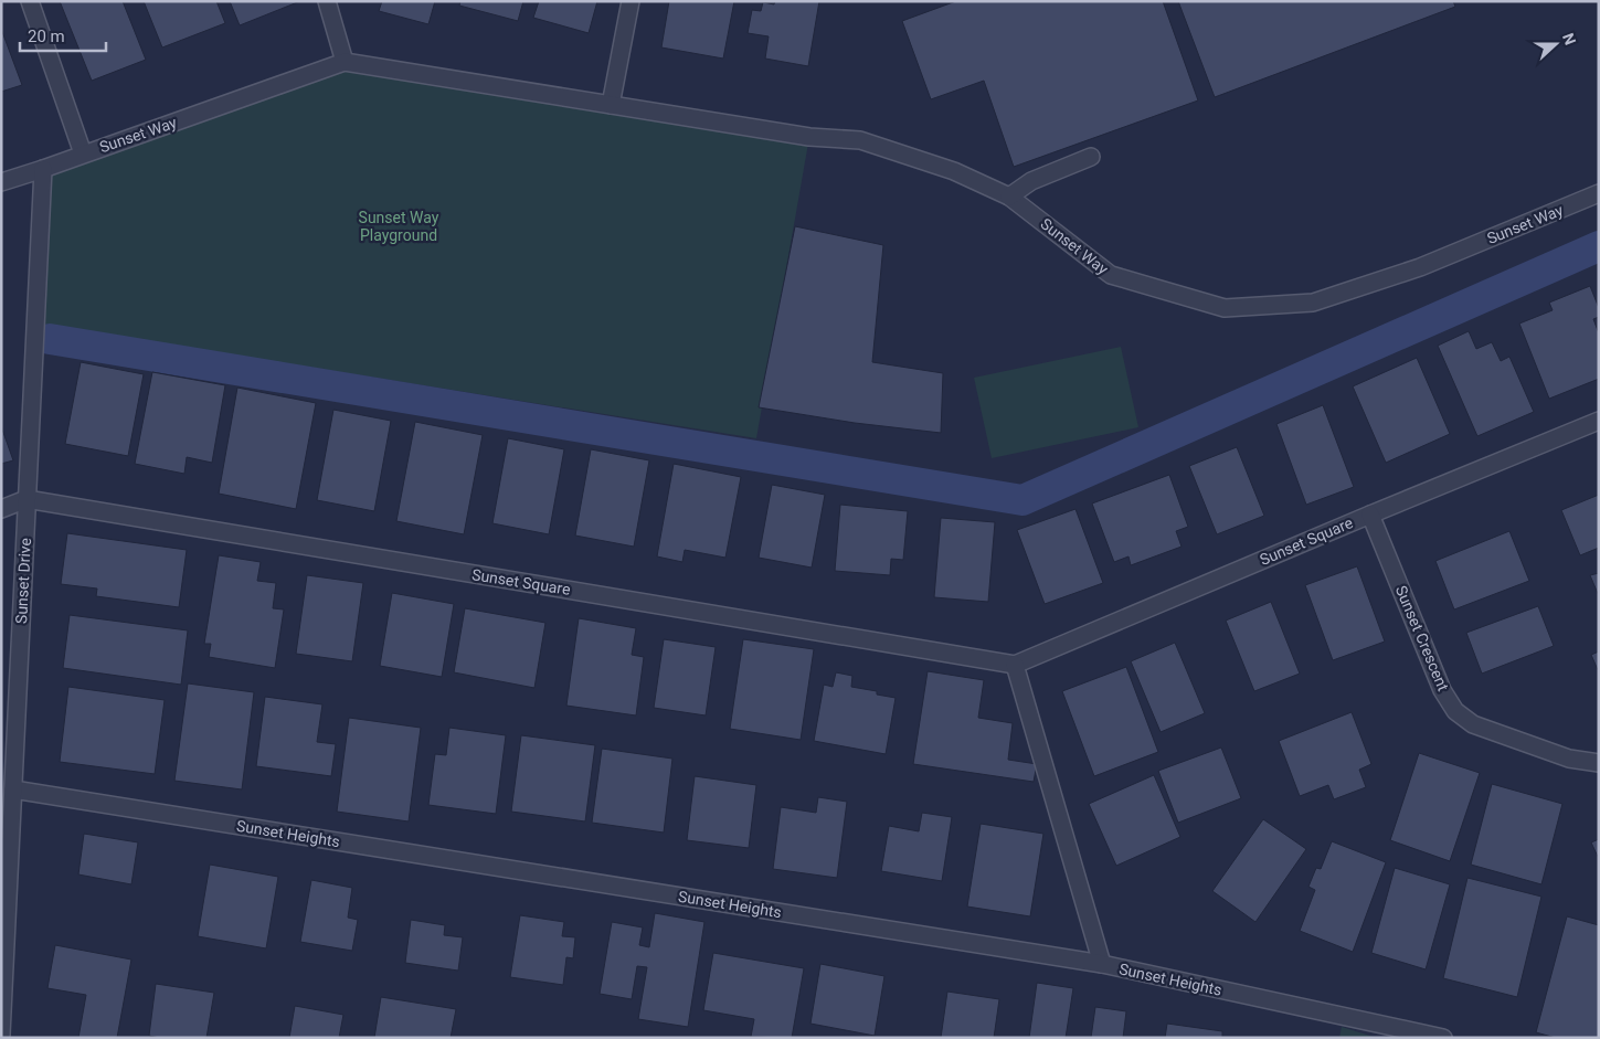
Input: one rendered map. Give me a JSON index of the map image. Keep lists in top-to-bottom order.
{
  "streets": {
    "street": [
      "Sunset Way",
      "Sunset Square",
      "Sunset Drive",
      "Sunset Crescent",
      "Sunset Heights"
    ]
  },
  "crossings": [
    ["Sunset Square", "Sunset Drive"],
    ["Sunset Square", "Sunset Crescent"],
    ["Sunset Drive", "Sunset Heights"]
  ],
  "parks": ["Sunset Way Playground"],
  "scale_bar": "20 m",
  "north": "right"
}
